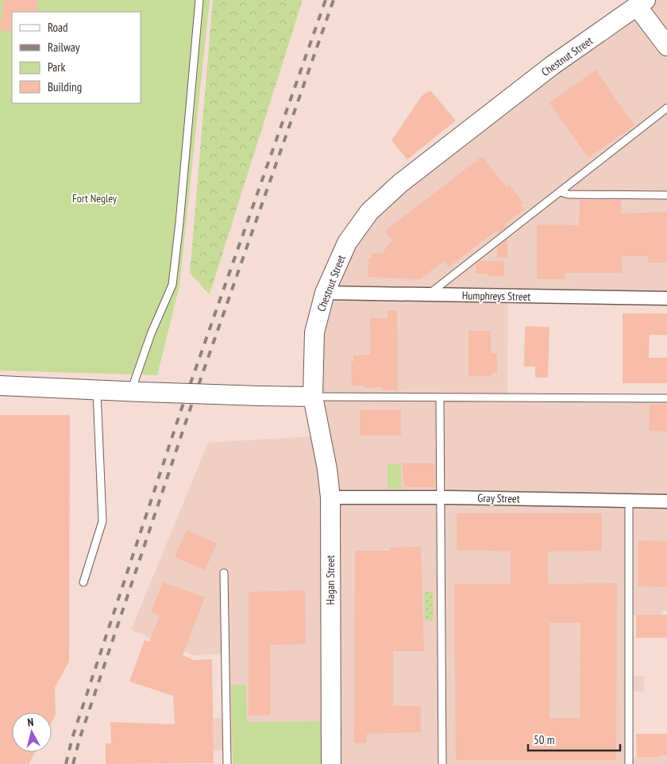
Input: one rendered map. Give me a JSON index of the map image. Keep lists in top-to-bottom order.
{
  "streets": {
    "street": [
      "Chestnut Street",
      "Humphreys Street",
      "Gray Street",
      "Hagan Street"
    ]
  },
  "crossings": [
    ["Chestnut Street", "Humphreys Street"],
    ["Chestnut Street", "Hagan Street"],
    ["Gray Street", "Hagan Street"]
  ],
  "parks": ["Fort Negley"],
  "legend": [
    "Road",
    "Railway",
    "Park",
    "Building"
  ],
  "scale_bar": "50 m",
  "north": "top"
}
